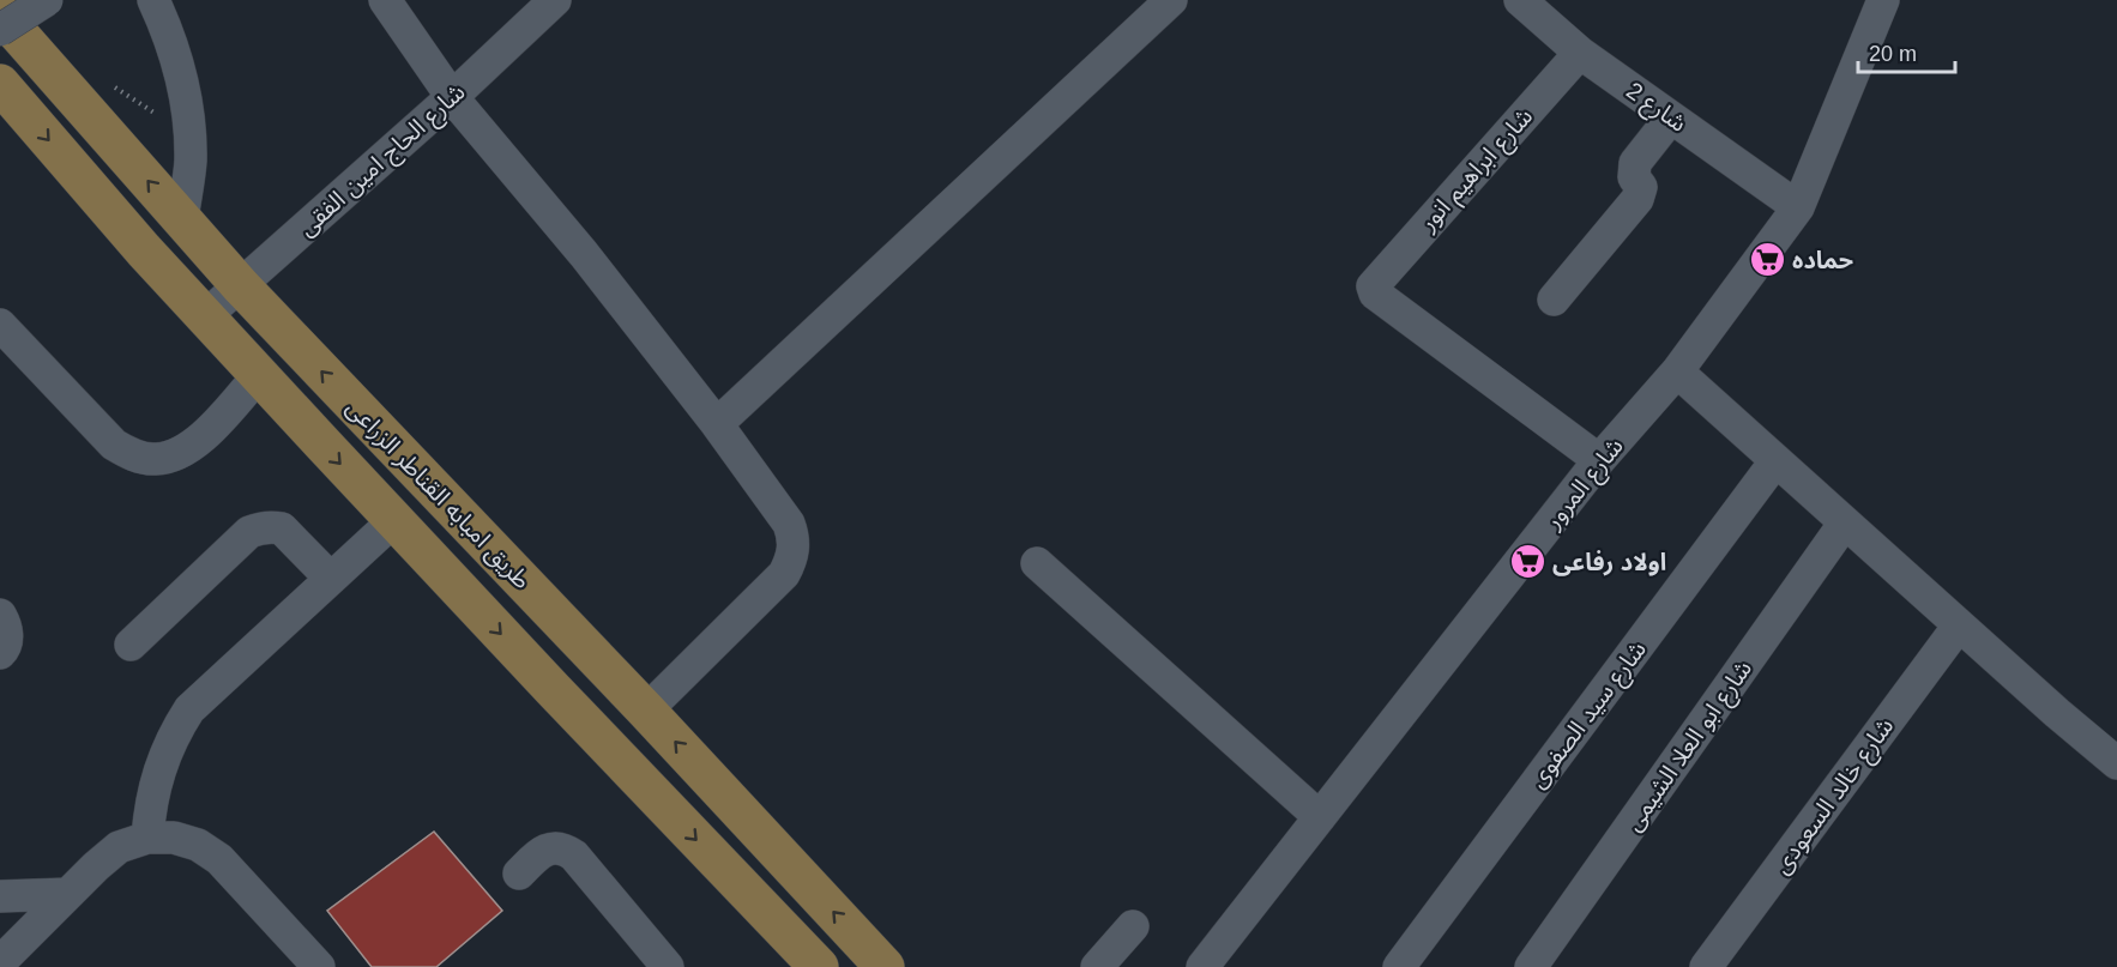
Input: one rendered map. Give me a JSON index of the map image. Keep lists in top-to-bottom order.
{
  "streets": {
    "main road": ["طريق امبابه القناطر الزراعى"],
    "street": [
      "شارع 2",
      "شارع الحاج امين الفقى",
      "شارع ابراهيم انور",
      "شارع المرور",
      "شارع سيد الصفوى",
      "شارع ابو العلا الشيمى",
      "شارع خالد السعودى"
    ]
  },
  "crossings": [
    ["شارع 2", "شارع ابراهيم انور"],
    ["شارع 2", "شارع المرور"],
    ["شارع الحاج امين الفقى", "طريق امبابه القناطر الزراعى"],
    ["شارع ابراهيم انور", "شارع المرور"]
  ],
  "places": {
    "supermarket": ["حماده", "اولاد رفاعى"]
  },
  "scale_bar": "20 m"
}
